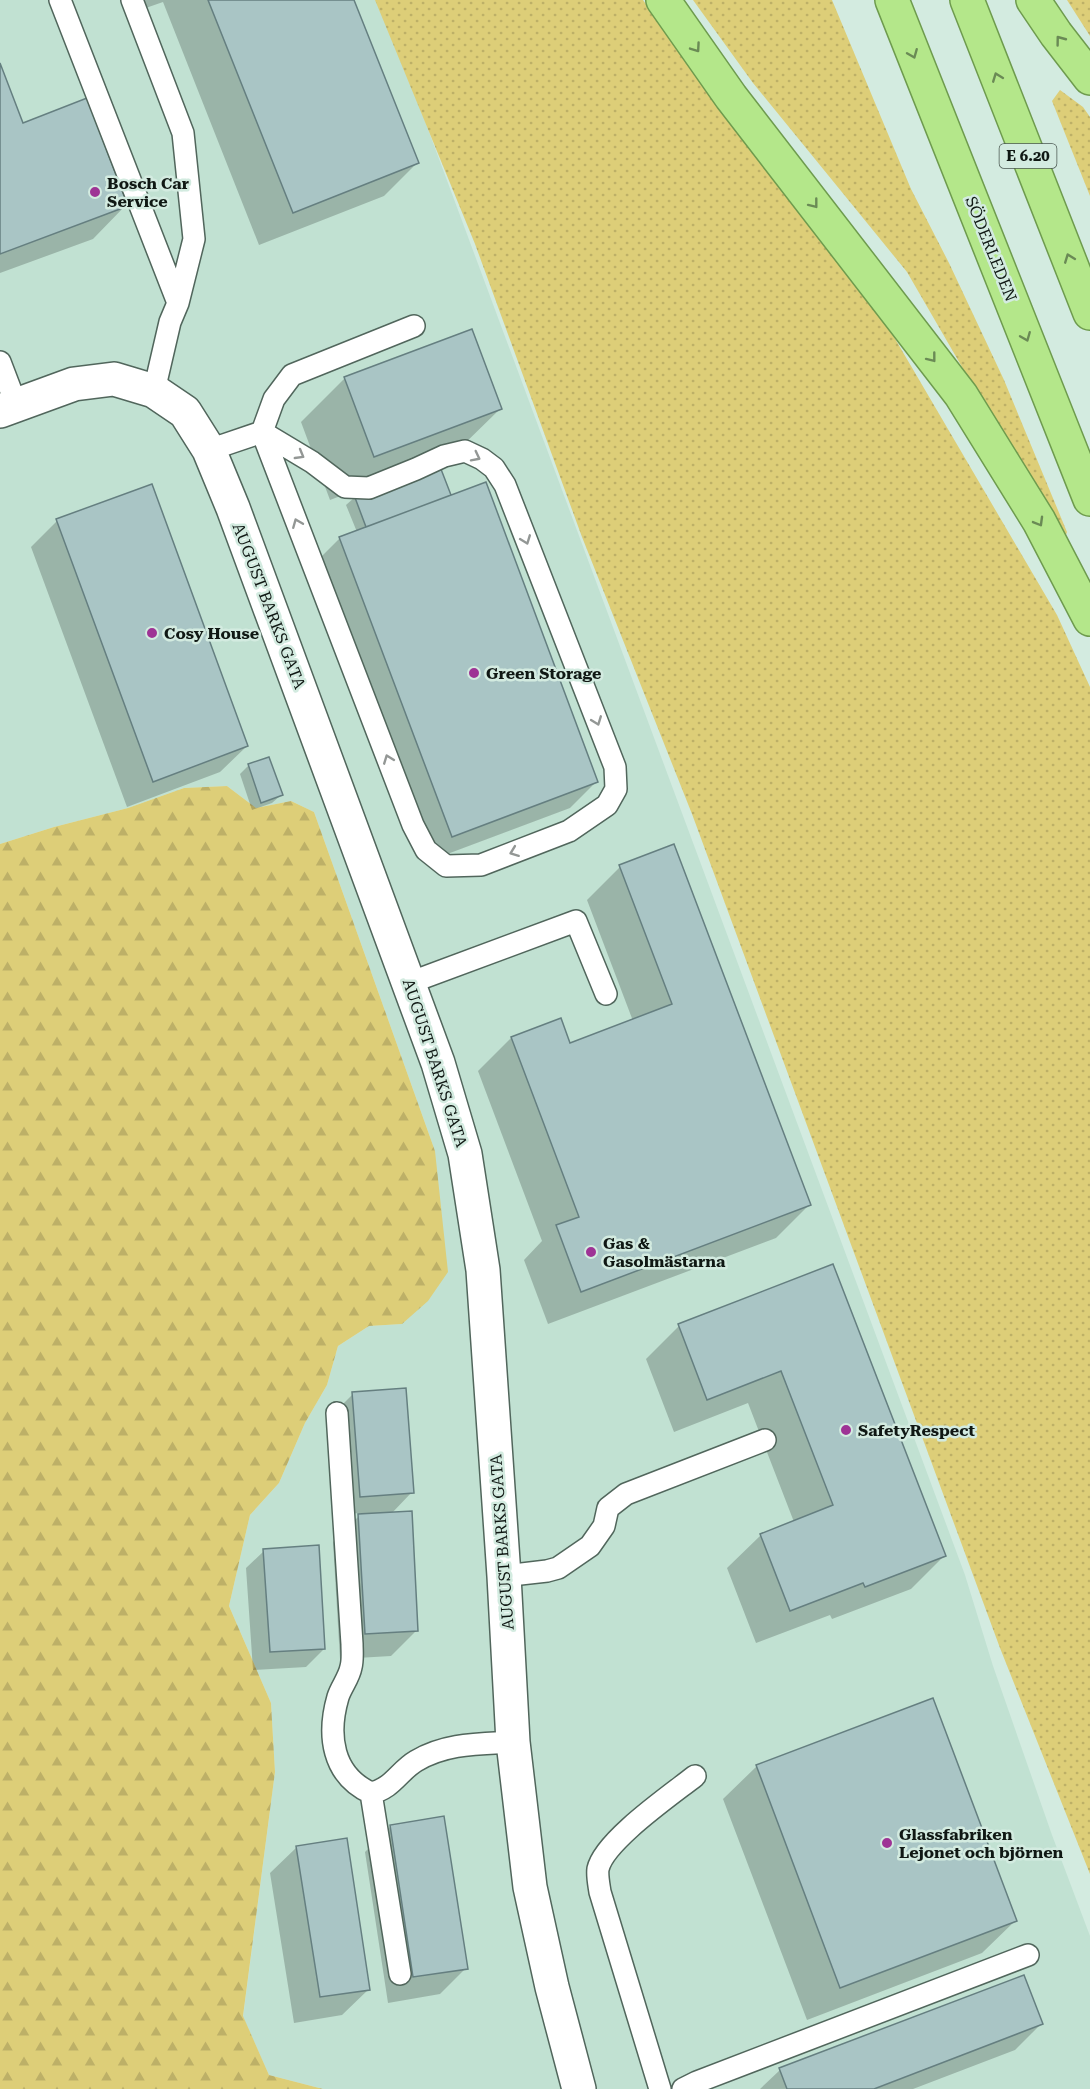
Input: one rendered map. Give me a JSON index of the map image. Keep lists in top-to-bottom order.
{
  "streets": {
    "highway": ["E 6.20", "SÖDERLEDEN"],
    "street": ["AUGUST BARKS GATA"]
  },
  "places": [
    "Bosch Car Service",
    "Cosy House",
    "Green Storage",
    "Gas & Gasolmästarna",
    "SafetyRespect",
    "Glassfabriken Lejonet och björnen"
  ]
}
